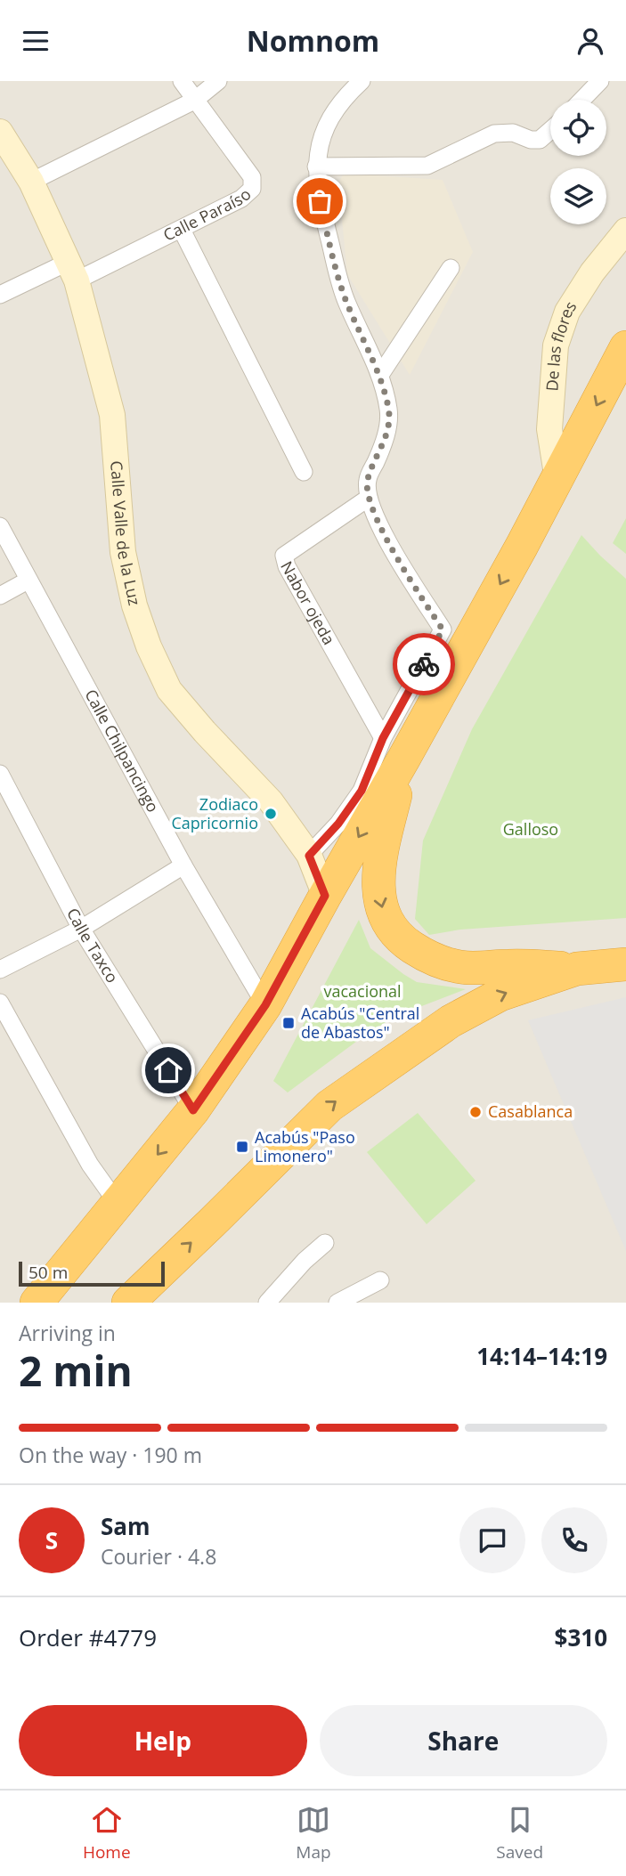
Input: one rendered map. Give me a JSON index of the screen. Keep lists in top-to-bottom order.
{
  "streets": {
    "street": [
      "Calle Paraíso",
      "De las flores",
      "Calle Valle de la Luz",
      "Nabor ojeda",
      "Calle Chilpancingo",
      "Calle Taxco"
    ]
  },
  "crossings": [
    ["Calle Paraíso", "Calle Valle de la Luz"]
  ],
  "parks": ["Galloso", "vacacional"],
  "places": {
    "other": ["Zodiaco Capricornio", "Casablanca"],
    "transit": ["Acabús \"Central de Abastos\"", "Acabús \"Paso Limonero\""]
  },
  "scale_bar": "50 m",
  "page": {
    "header": "Nomnom",
    "scale": "50 m",
    "heading": ["2 min", "Arriving in", "14:14–14:19"],
    "panel": [
      "Sam",
      "Courier · 4.8",
      "Order #4779",
      "$310"
    ],
    "bar": "On the way · 190 m",
    "round": "S",
    "buttons": ["Help", "Share"],
    "tabs": ["Home", "Map", "Saved"]
  }
}
